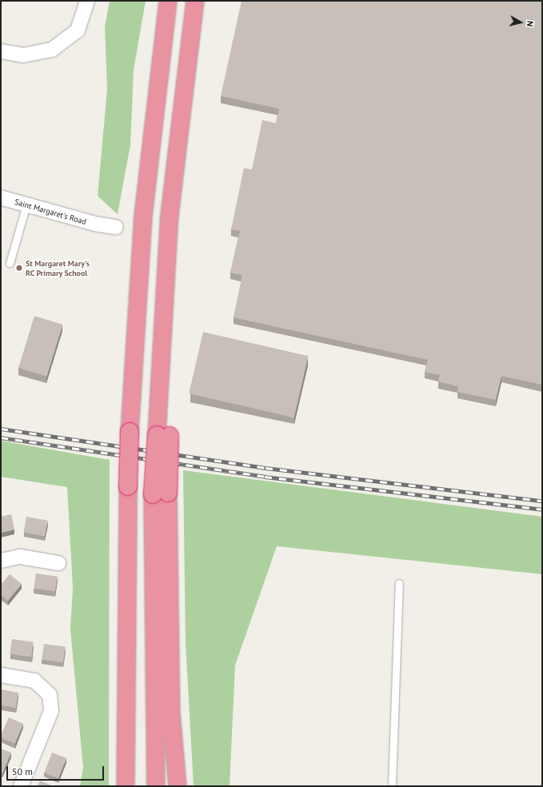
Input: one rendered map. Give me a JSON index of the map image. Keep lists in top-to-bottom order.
{
  "streets": {
    "street": ["Saint Margaret's Road"]
  },
  "places": ["St Margaret Mary's RC Primary School"],
  "scale_bar": "50 m",
  "north": "right"
}
